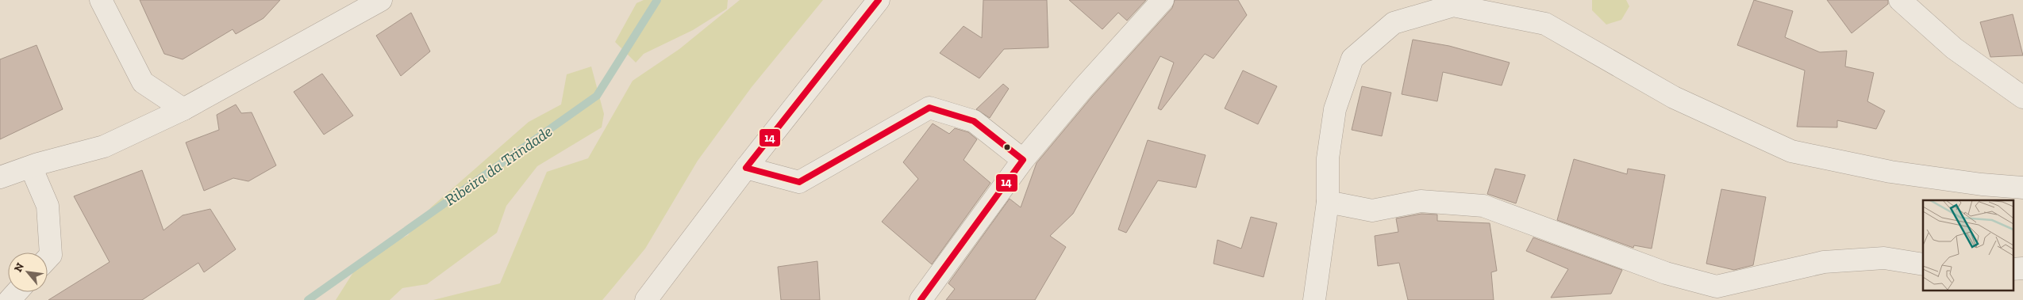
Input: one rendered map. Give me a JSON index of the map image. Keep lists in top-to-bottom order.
{
  "water": ["Ribeira da Trindade"],
  "lines": ["transit line 14"],
  "north": "top left"
}
